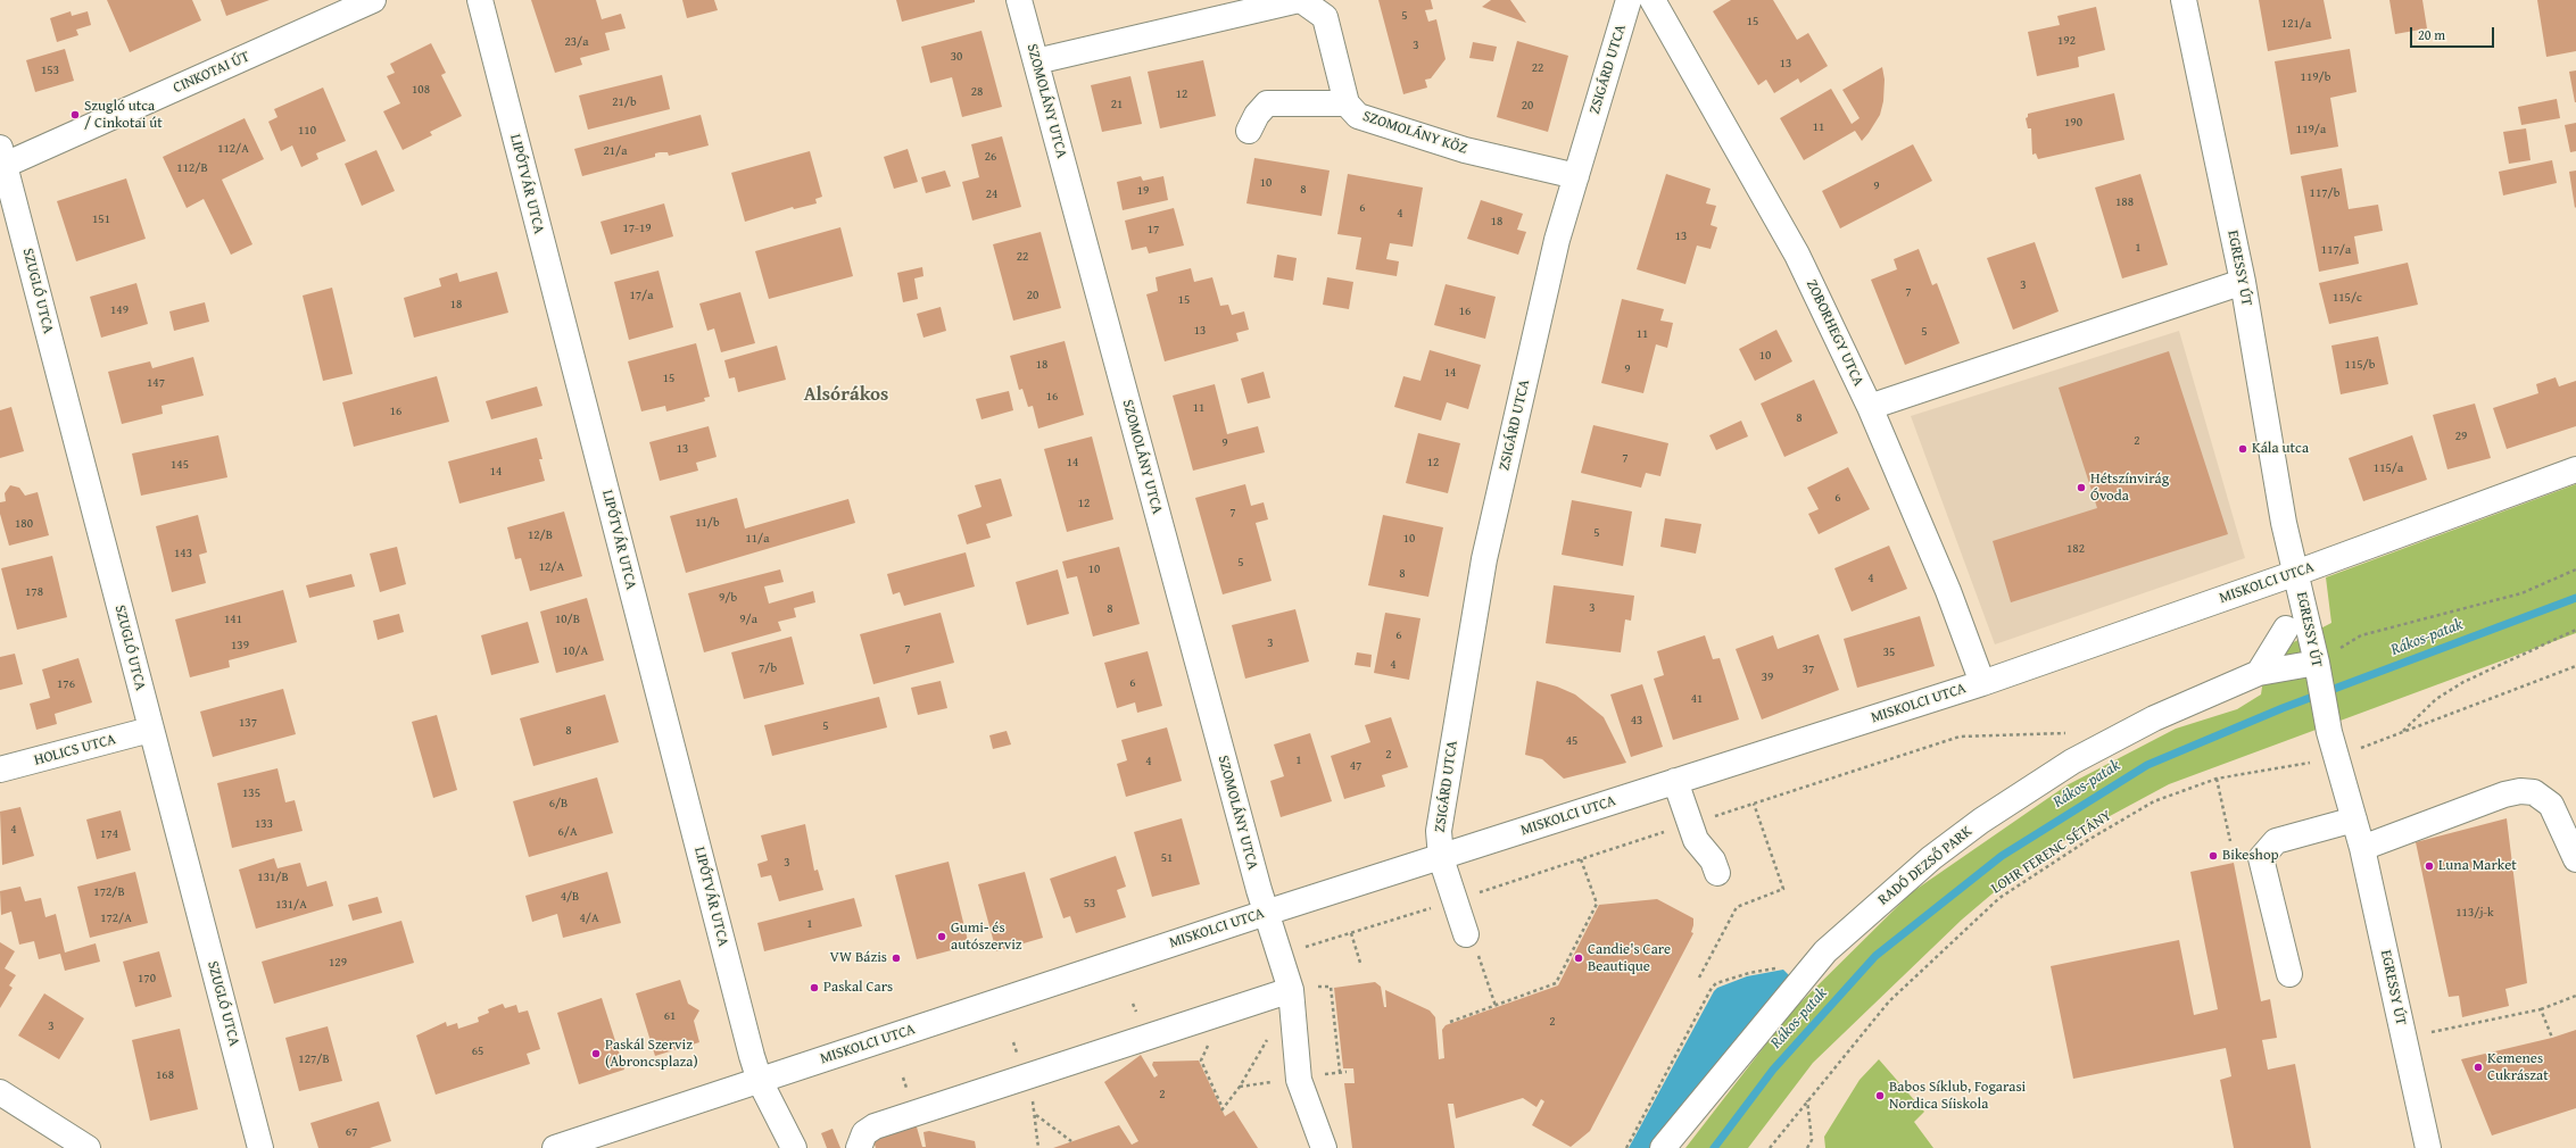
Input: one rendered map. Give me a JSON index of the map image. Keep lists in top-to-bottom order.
{
  "streets": {
    "street": [
      "ZSIGÁRD UTCA",
      "CINKOTAI ÚT",
      "SZOMOLÁNY UTCA",
      "SZOMOLÁNY KÖZ",
      "LIPÓTVÁR UTCA",
      "EGRESSY ÚT",
      "SZUGLÓ UTCA",
      "ZOBORHEGY UTCA",
      "MISKOLCI UTCA",
      "HOLICS UTCA",
      "RADÓ DEZSŐ PARK"
    ],
    "path": ["LOHR FERENC SÉTÁNY"]
  },
  "crossings": [
    ["ZSIGÁRD UTCA", "SZOMOLÁNY KÖZ"],
    ["ZSIGÁRD UTCA", "MISKOLCI UTCA"],
    ["CINKOTAI ÚT", "SZUGLÓ UTCA"],
    ["SZOMOLÁNY UTCA", "SZOMOLÁNY KÖZ"],
    ["SZOMOLÁNY UTCA", "MISKOLCI UTCA"],
    ["LIPÓTVÁR UTCA", "MISKOLCI UTCA"],
    ["EGRESSY ÚT", "MISKOLCI UTCA"],
    ["EGRESSY ÚT", "LOHR FERENC SÉTÁNY"],
    ["EGRESSY ÚT", "RADÓ DEZSŐ PARK"],
    ["SZUGLÓ UTCA", "HOLICS UTCA"],
    ["ZOBORHEGY UTCA", "MISKOLCI UTCA"]
  ],
  "districts": ["Alsórákos"],
  "water": ["Rákos-patak"],
  "places": [
    "Szugló utca / Cinkotai út",
    "Kála utca",
    "Hétszínvirág Óvoda",
    "Bikeshop",
    "Luna Market",
    "Gumi- és autószerviz",
    "VW Bázis",
    "Candie's Care Beautique",
    "Paskal Cars",
    "Paskál Szerviz (Abroncsplaza)",
    "Kemenes Cukrászat",
    "Babos Síklub, Fogarasi Nordica Síiskola"
  ],
  "house_numbers": [
    "5",
    "15",
    "121/a",
    "192",
    "23/a",
    "3",
    "30",
    "13",
    "22",
    "153",
    "119/b",
    "108",
    "28",
    "12",
    "21/b",
    "21",
    "20",
    "190",
    "11",
    "119/a",
    "110",
    "112/A",
    "21/a",
    "26",
    "112/B",
    "10",
    "9",
    "8",
    "19",
    "117/b",
    "24",
    "188",
    "6",
    "4",
    "151",
    "18",
    "17-19",
    "17",
    "13",
    "1",
    "117/a",
    "22",
    "3",
    "7",
    "17/a",
    "20",
    "115/c",
    "15",
    "18",
    "149",
    "16",
    "13",
    "5",
    "11",
    "10",
    "18",
    "115/b",
    "9",
    "14",
    "15",
    "147",
    "16",
    "11",
    "16",
    "8",
    "29",
    "2",
    "9",
    "13",
    "7",
    "14",
    "12",
    "145",
    "115/a",
    "14",
    "6",
    "12",
    "7",
    "11/b",
    "180",
    "5",
    "12/B",
    "11/a",
    "10",
    "182",
    "143",
    "5",
    "12/A",
    "10",
    "8",
    "4",
    "178",
    "9/b",
    "3",
    "8",
    "141",
    "10/B",
    "9/a",
    "6",
    "3",
    "139",
    "7",
    "10/A",
    "35",
    "4",
    "7/b",
    "37",
    "39",
    "6",
    "176",
    "41",
    "43",
    "137",
    "5",
    "8",
    "45",
    "2",
    "1",
    "4",
    "47",
    "135",
    "6/B",
    "133",
    "4",
    "6/A",
    "174",
    "51",
    "3",
    "131/B",
    "172/B",
    "4/B",
    "53",
    "131/A",
    "113/j-k",
    "172/A",
    "4/A",
    "1",
    "129",
    "170",
    "61",
    "2",
    "3",
    "65",
    "127/B",
    "168",
    "2",
    "67"
  ],
  "scale_bar": "20 m"
}
